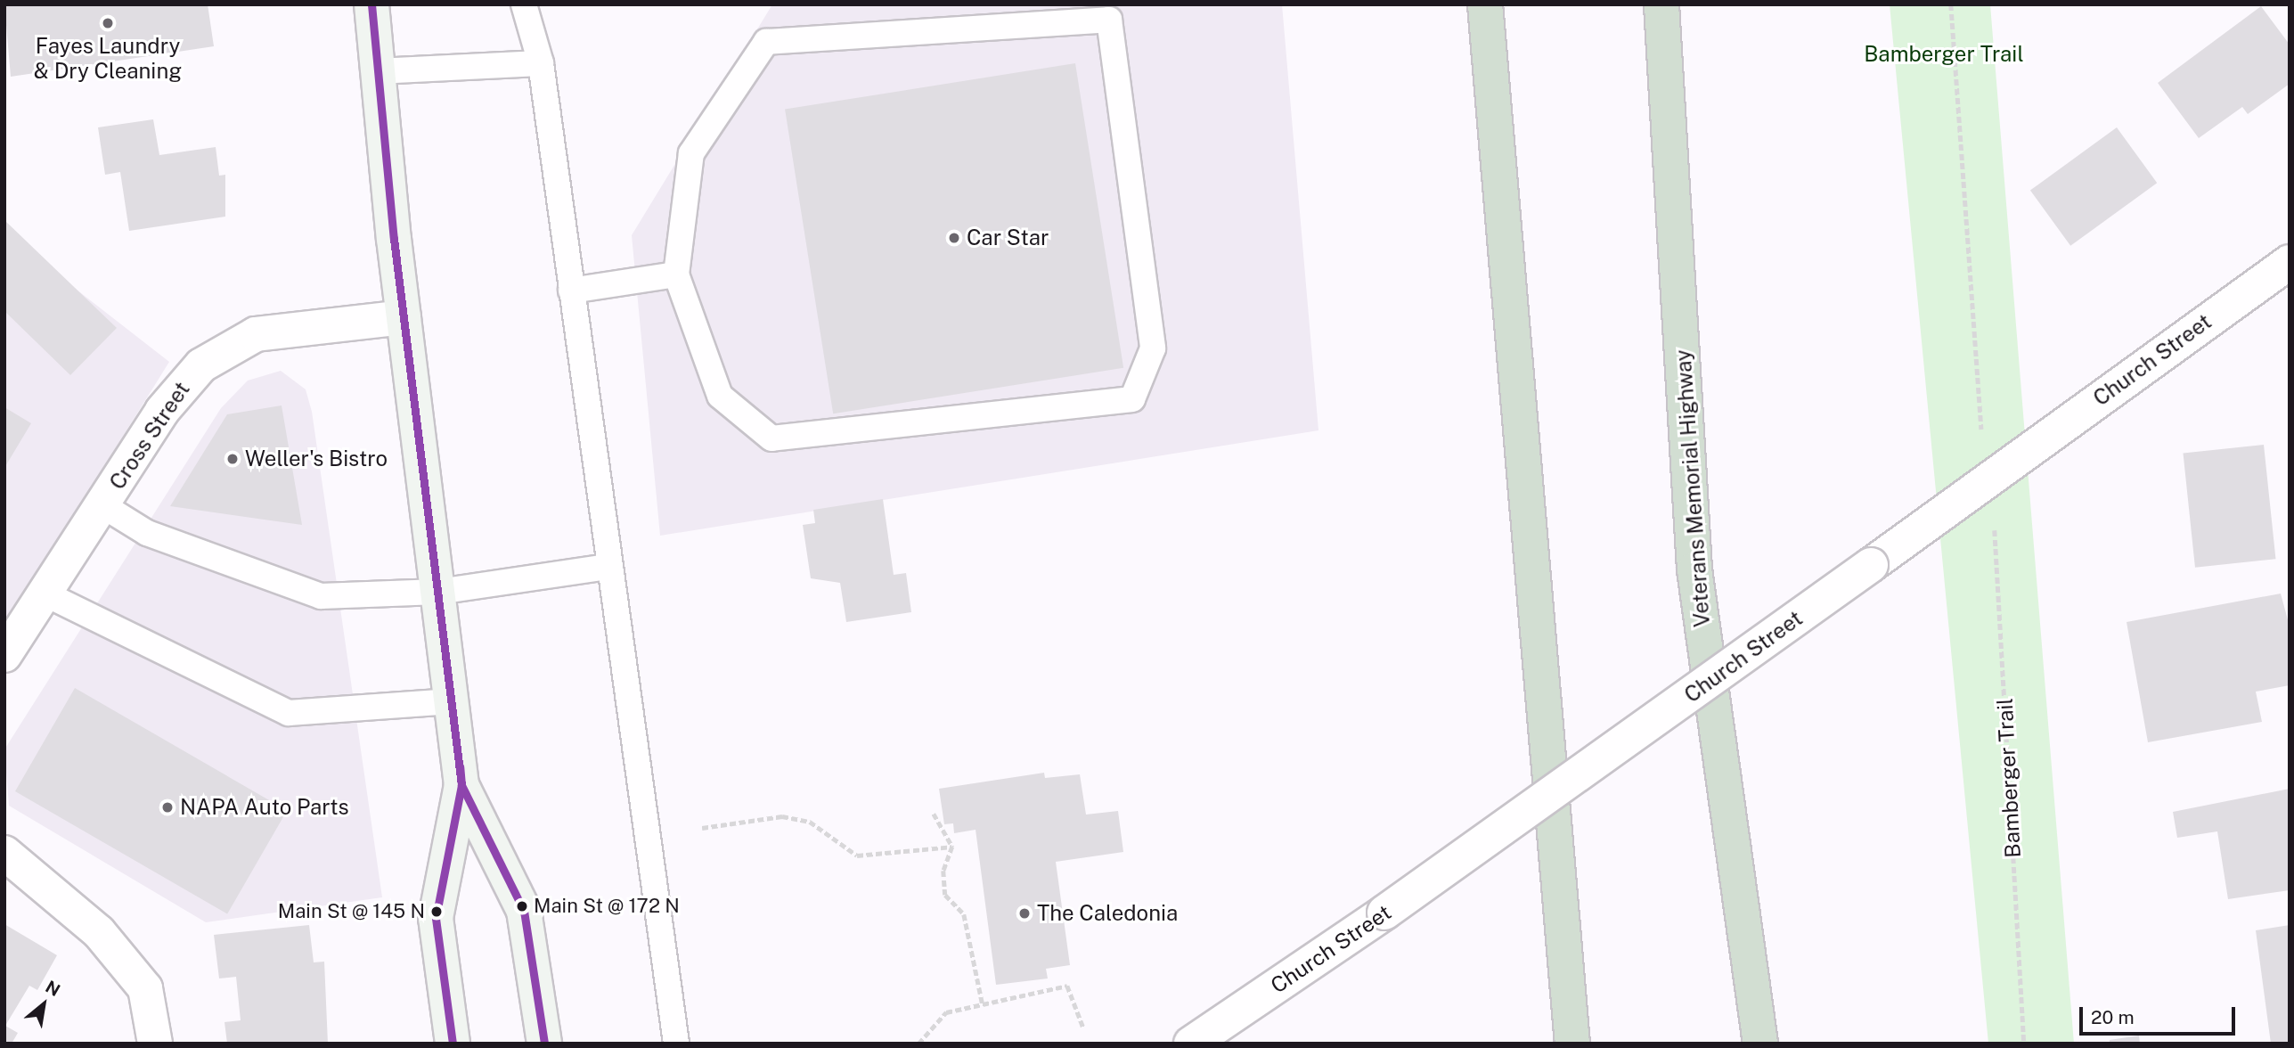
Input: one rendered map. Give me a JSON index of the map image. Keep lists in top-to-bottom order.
{
  "streets": {
    "highway": ["Veterans Memorial Highway"],
    "street": ["Church Street", "Cross Street"],
    "path": ["Bamberger Trail"]
  },
  "parks": ["Bamberger Trail"],
  "places": [
    "Fayes Laundry & Dry Cleaning",
    "Car Star",
    "Weller's Bistro",
    "NAPA Auto Parts",
    "Main St @ 172 N",
    "Main St @ 145 N",
    "The Caledonia"
  ],
  "scale_bar": "20 m",
  "north": "top right"
}
